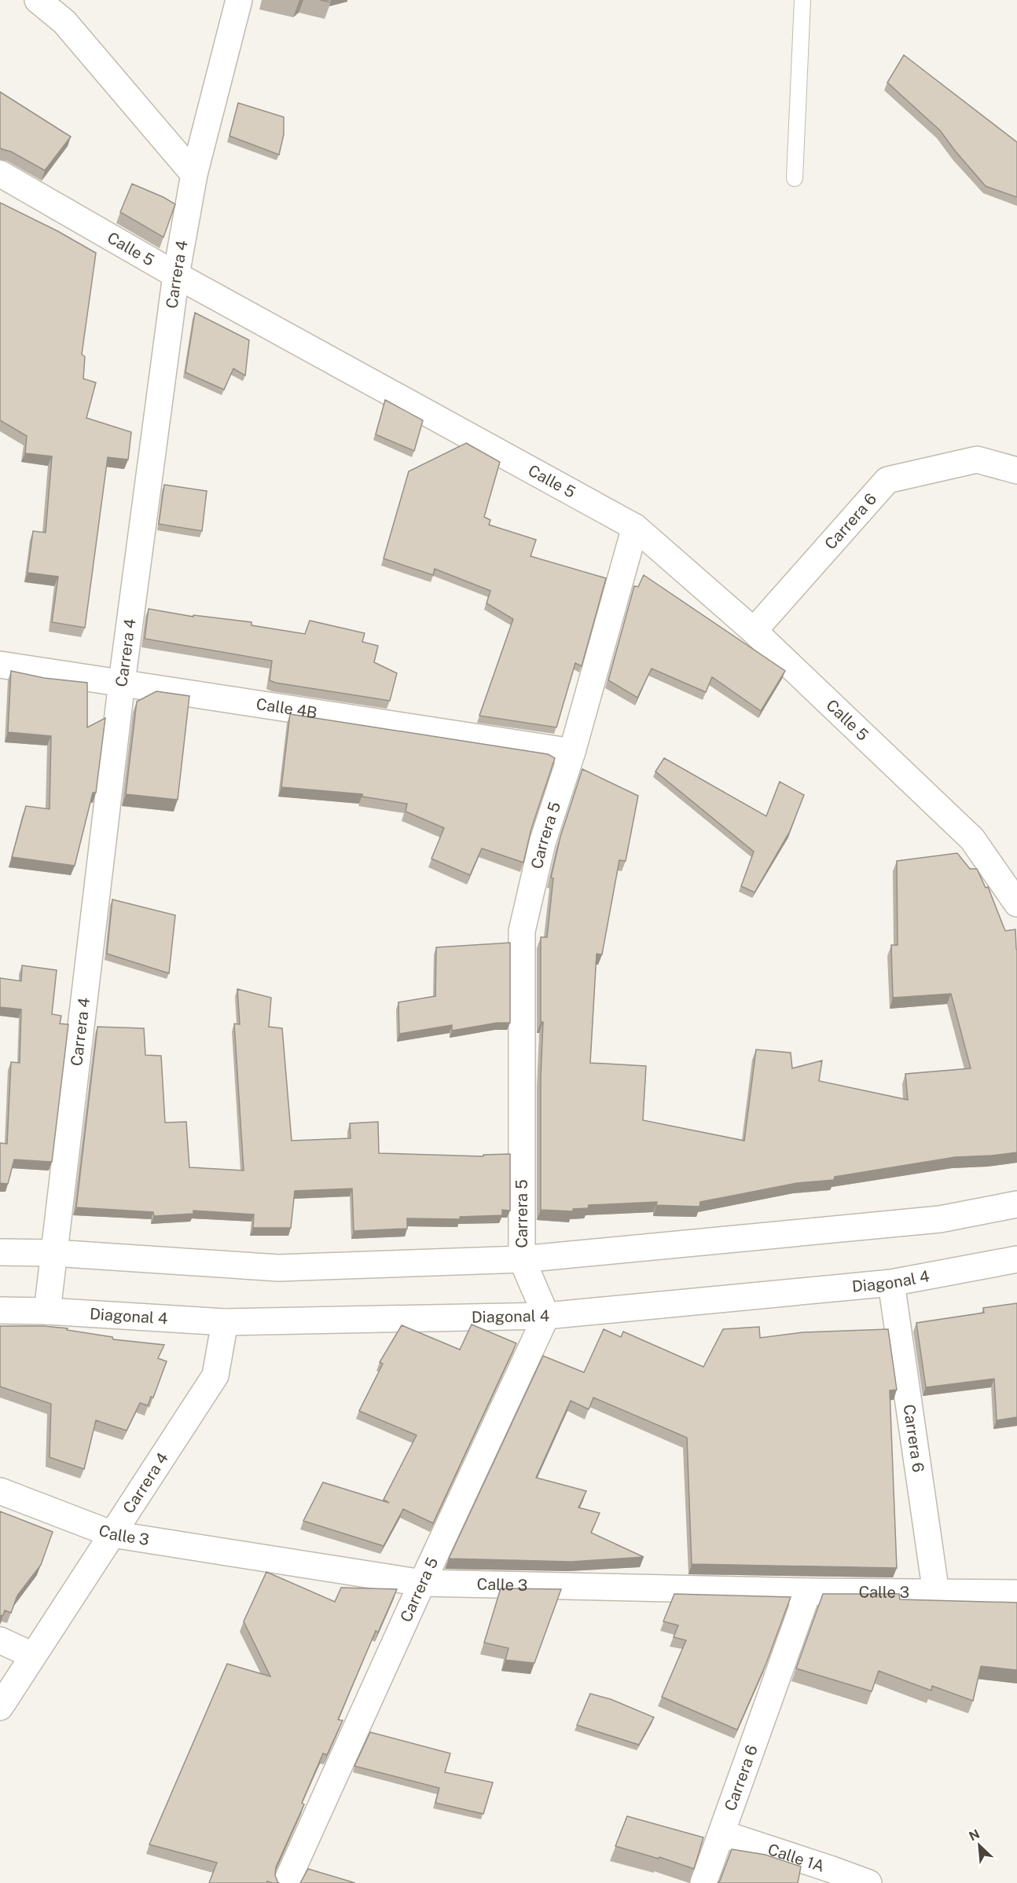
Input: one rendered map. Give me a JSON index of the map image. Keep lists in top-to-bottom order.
{
  "streets": {
    "street": [
      "Calle 5",
      "Carrera 4",
      "Carrera 6",
      "Calle 4B",
      "Carrera 5",
      "Diagonal 4",
      "Calle 3",
      "Calle 1A"
    ]
  },
  "crossings": [
    ["Calle 5", "Carrera 4"],
    ["Calle 5", "Carrera 6"],
    ["Calle 5", "Carrera 5"],
    ["Carrera 4", "Calle 4B"],
    ["Carrera 4", "Diagonal 4"],
    ["Carrera 4", "Calle 3"],
    ["Carrera 6", "Diagonal 4"],
    ["Carrera 6", "Calle 3"],
    ["Carrera 6", "Calle 1A"],
    ["Calle 4B", "Carrera 5"],
    ["Carrera 5", "Diagonal 4"],
    ["Carrera 5", "Calle 3"]
  ],
  "north": "top left"
}
